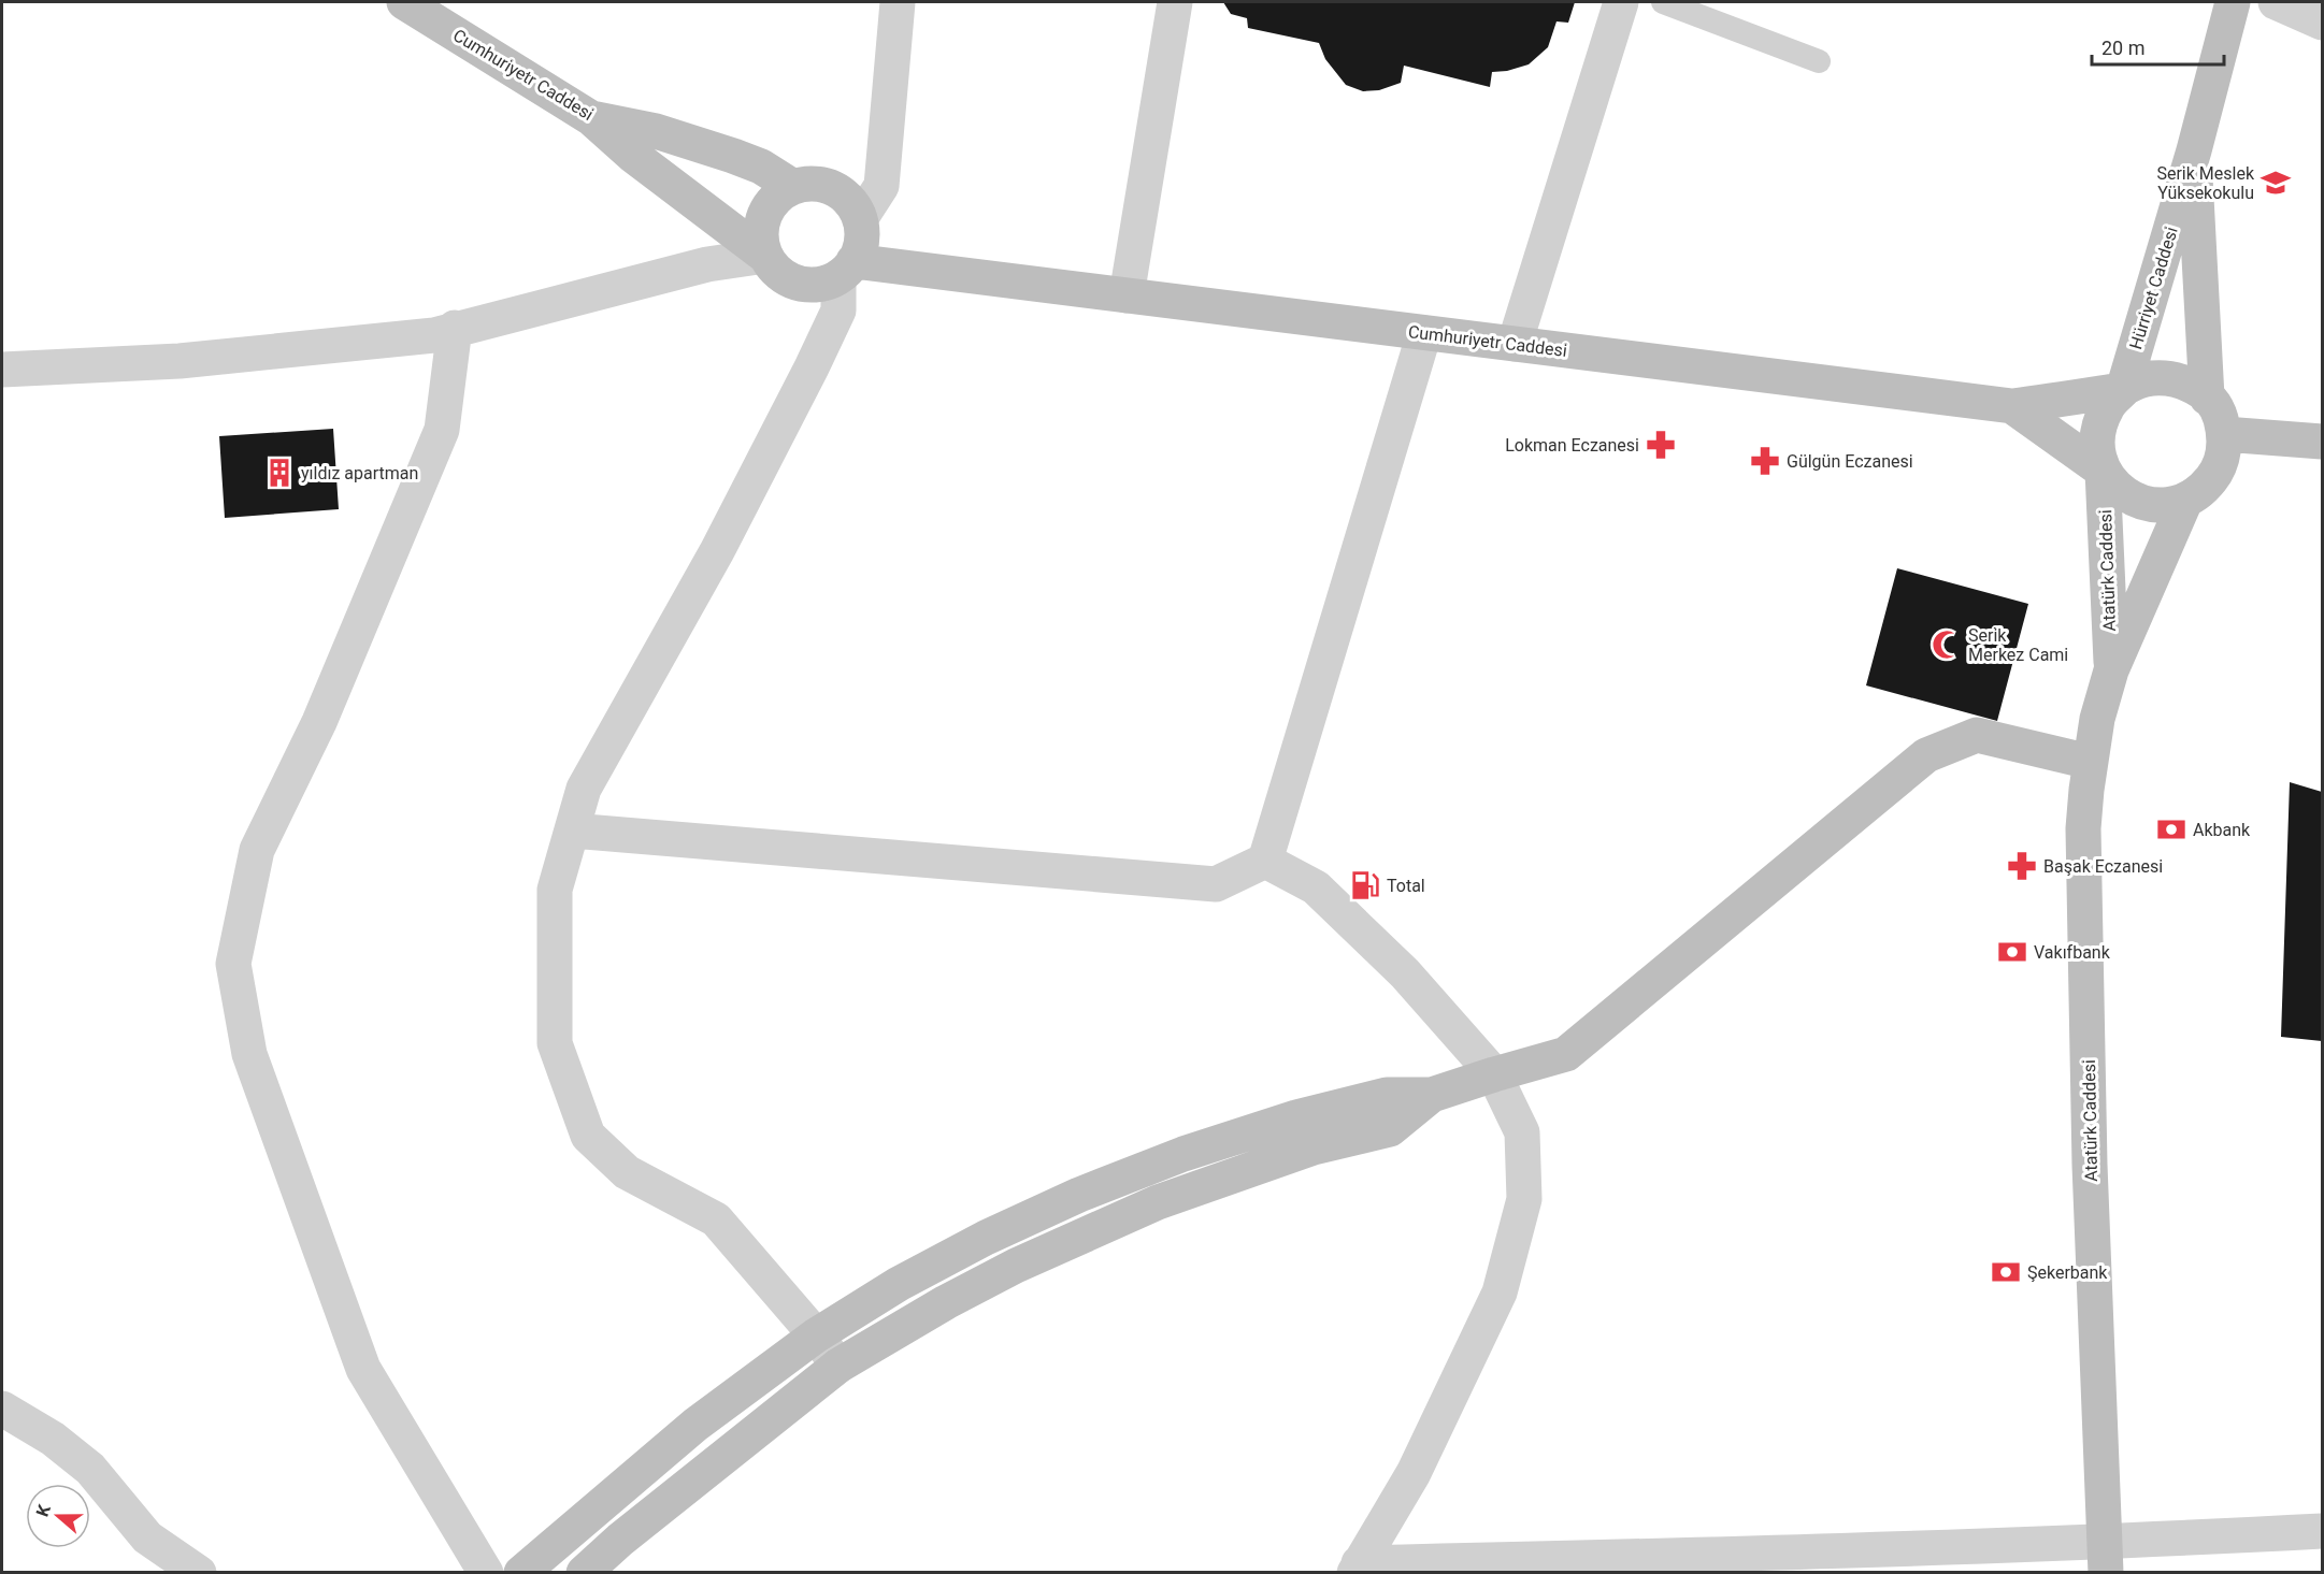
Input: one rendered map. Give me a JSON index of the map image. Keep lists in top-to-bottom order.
{
  "streets": {
    "main road": ["Cumhuriyetr Caddesi", "Hürriyet Caddesi", "Atatürk Caddesi"]
  },
  "crossings": [
    ["Cumhuriyetr Caddesi", "Hürriyet Caddesi"],
    ["Cumhuriyetr Caddesi", "Atatürk Caddesi"],
    ["Hürriyet Caddesi", "Atatürk Caddesi"]
  ],
  "places": {
    "school or university": ["Serik Meslek Yüksekokulu"],
    "pharmacy": ["Lokman Eczanesi", "Gülgün Eczanesi", "Başak Eczanesi"],
    "building": ["yıldız apartman"],
    "mosque": ["Serik Merkez Cami"],
    "bank": ["Akbank", "Vakıfbank", "Şekerbank"],
    "fuel station": ["Total"]
  },
  "scale_bar": "20 m",
  "north": "left"
}
